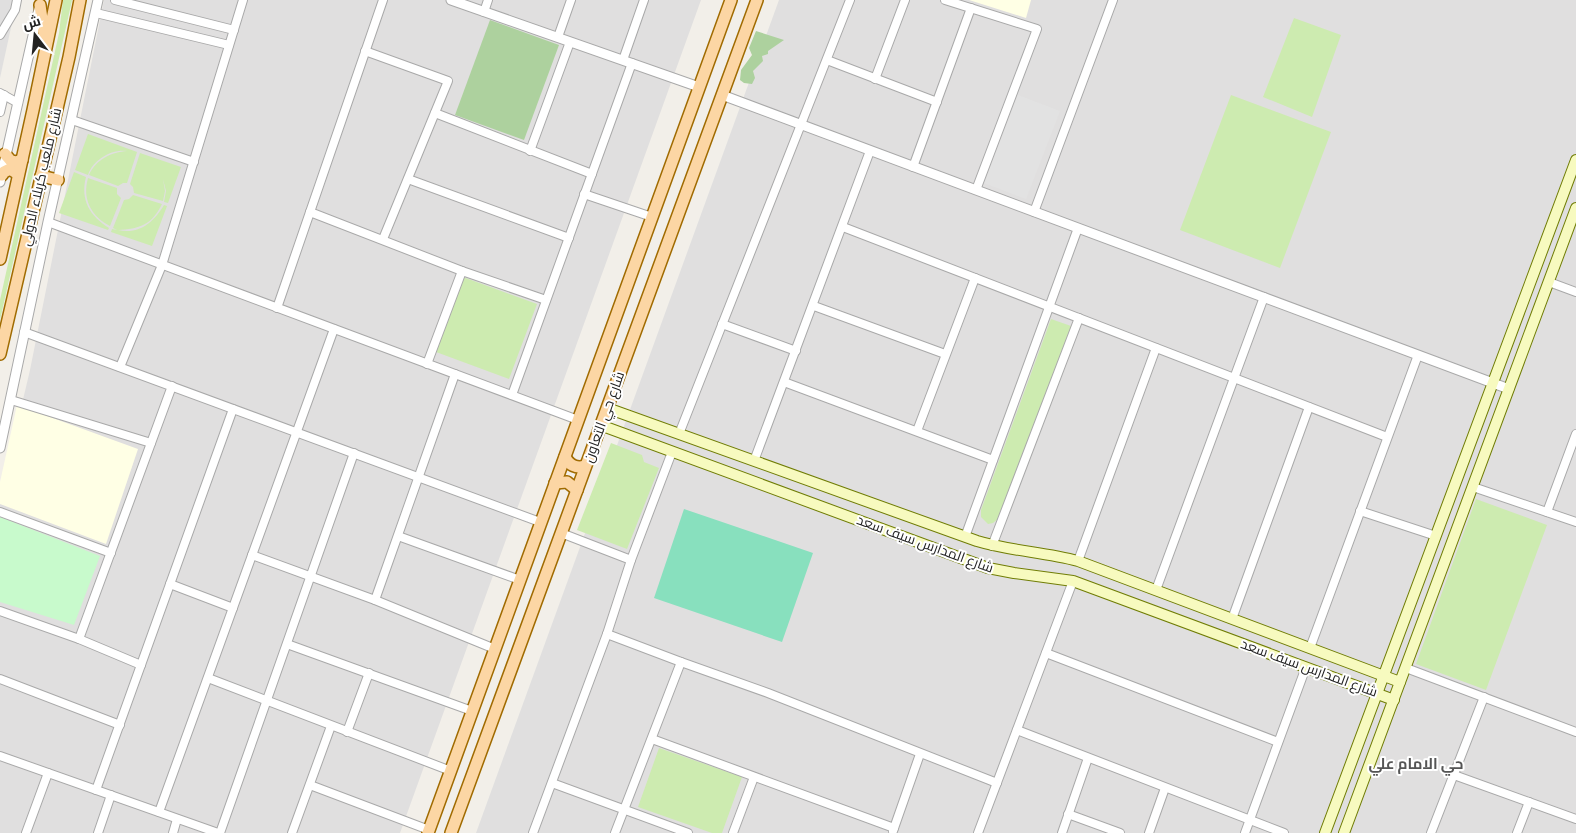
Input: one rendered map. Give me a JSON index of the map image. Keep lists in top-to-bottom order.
{
  "streets": {
    "main road": ["شارع ملعب كربلاء الدولي", "شارع حي التعاون", "شارع المدارس سيف سعد"]
  },
  "crossings": [
    ["شارع حي التعاون", "شارع المدارس سيف سعد"]
  ],
  "districts": ["حي الامام علي"],
  "north": "top"
}
